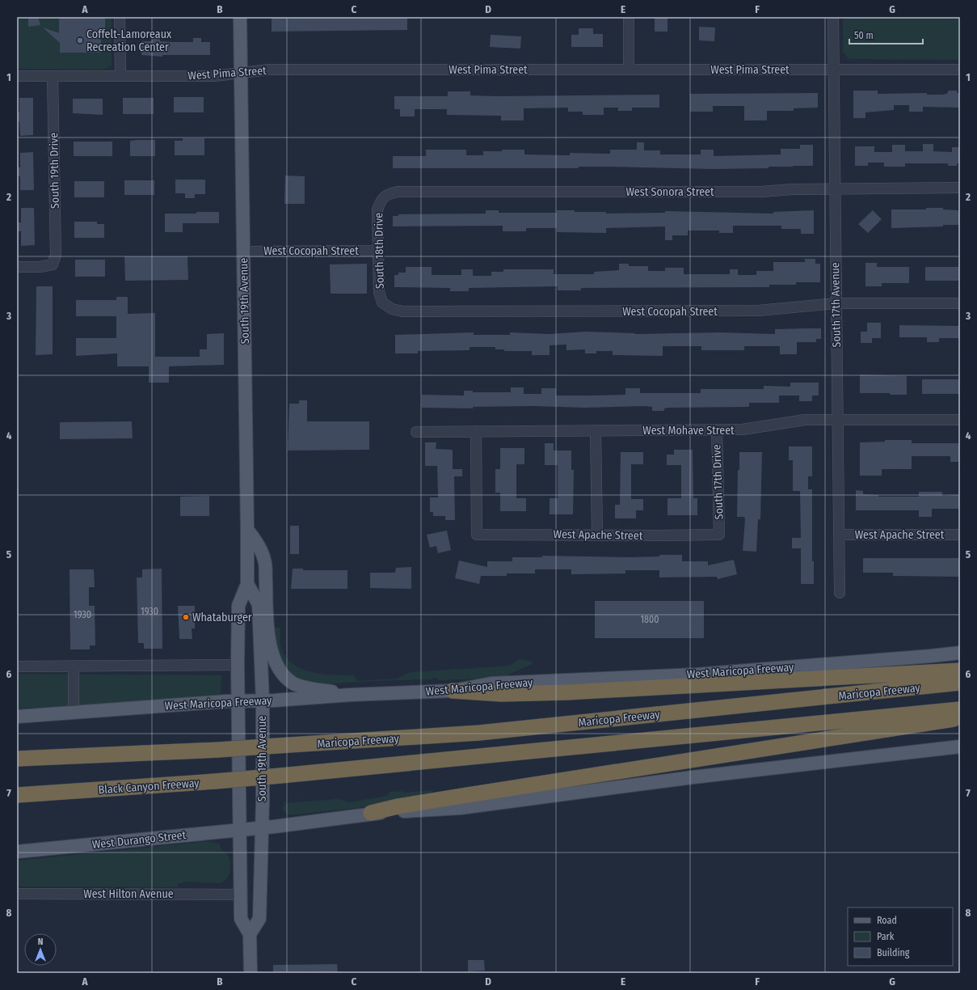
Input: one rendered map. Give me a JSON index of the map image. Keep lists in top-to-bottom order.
{
  "streets": {
    "highway": ["Maricopa Freeway", "Black Canyon Freeway"],
    "main road": ["South 19th Avenue", "West Maricopa Freeway", "West Durango Street"],
    "street": [
      "West Pima Street",
      "South 19th Drive",
      "West Sonora Street",
      "West Cocopah Street",
      "South 18th Drive",
      "South 17th Avenue",
      "West Mohave Street",
      "South 17th Drive",
      "West Apache Street",
      "West Hilton Avenue"
    ]
  },
  "crossings": [
    ["West Pima Street", "South 19th Drive"],
    ["West Pima Street", "South 19th Avenue"],
    ["West Pima Street", "South 17th Avenue"],
    ["West Sonora Street", "South 18th Drive"],
    ["West Sonora Street", "South 17th Avenue"],
    ["West Cocopah Street", "South 18th Drive"],
    ["West Cocopah Street", "South 19th Avenue"],
    ["West Cocopah Street", "South 17th Avenue"],
    ["South 19th Avenue", "West Maricopa Freeway"],
    ["South 19th Avenue", "West Durango Street"],
    ["South 19th Avenue", "West Hilton Avenue"],
    ["South 17th Avenue", "West Mohave Street"],
    ["South 17th Avenue", "West Apache Street"],
    ["West Mohave Street", "South 17th Drive"],
    ["West Mohave Street", "West Apache Street"],
    ["South 17th Drive", "West Apache Street"]
  ],
  "places": ["Coffelt-Lamoreaux Recreation Center", "Whataburger"],
  "house_numbers": ["1930", "1930", "1800"],
  "legend": ["Road", "Park", "Building"],
  "scale_bar": "50 m",
  "north": "top",
  "grid": {
    "columns": [
      "A",
      "B",
      "C",
      "D",
      "E",
      "F",
      "G"
    ],
    "rows": [
      "1",
      "2",
      "3",
      "4",
      "5",
      "6",
      "7",
      "8"
    ]
  }
}
